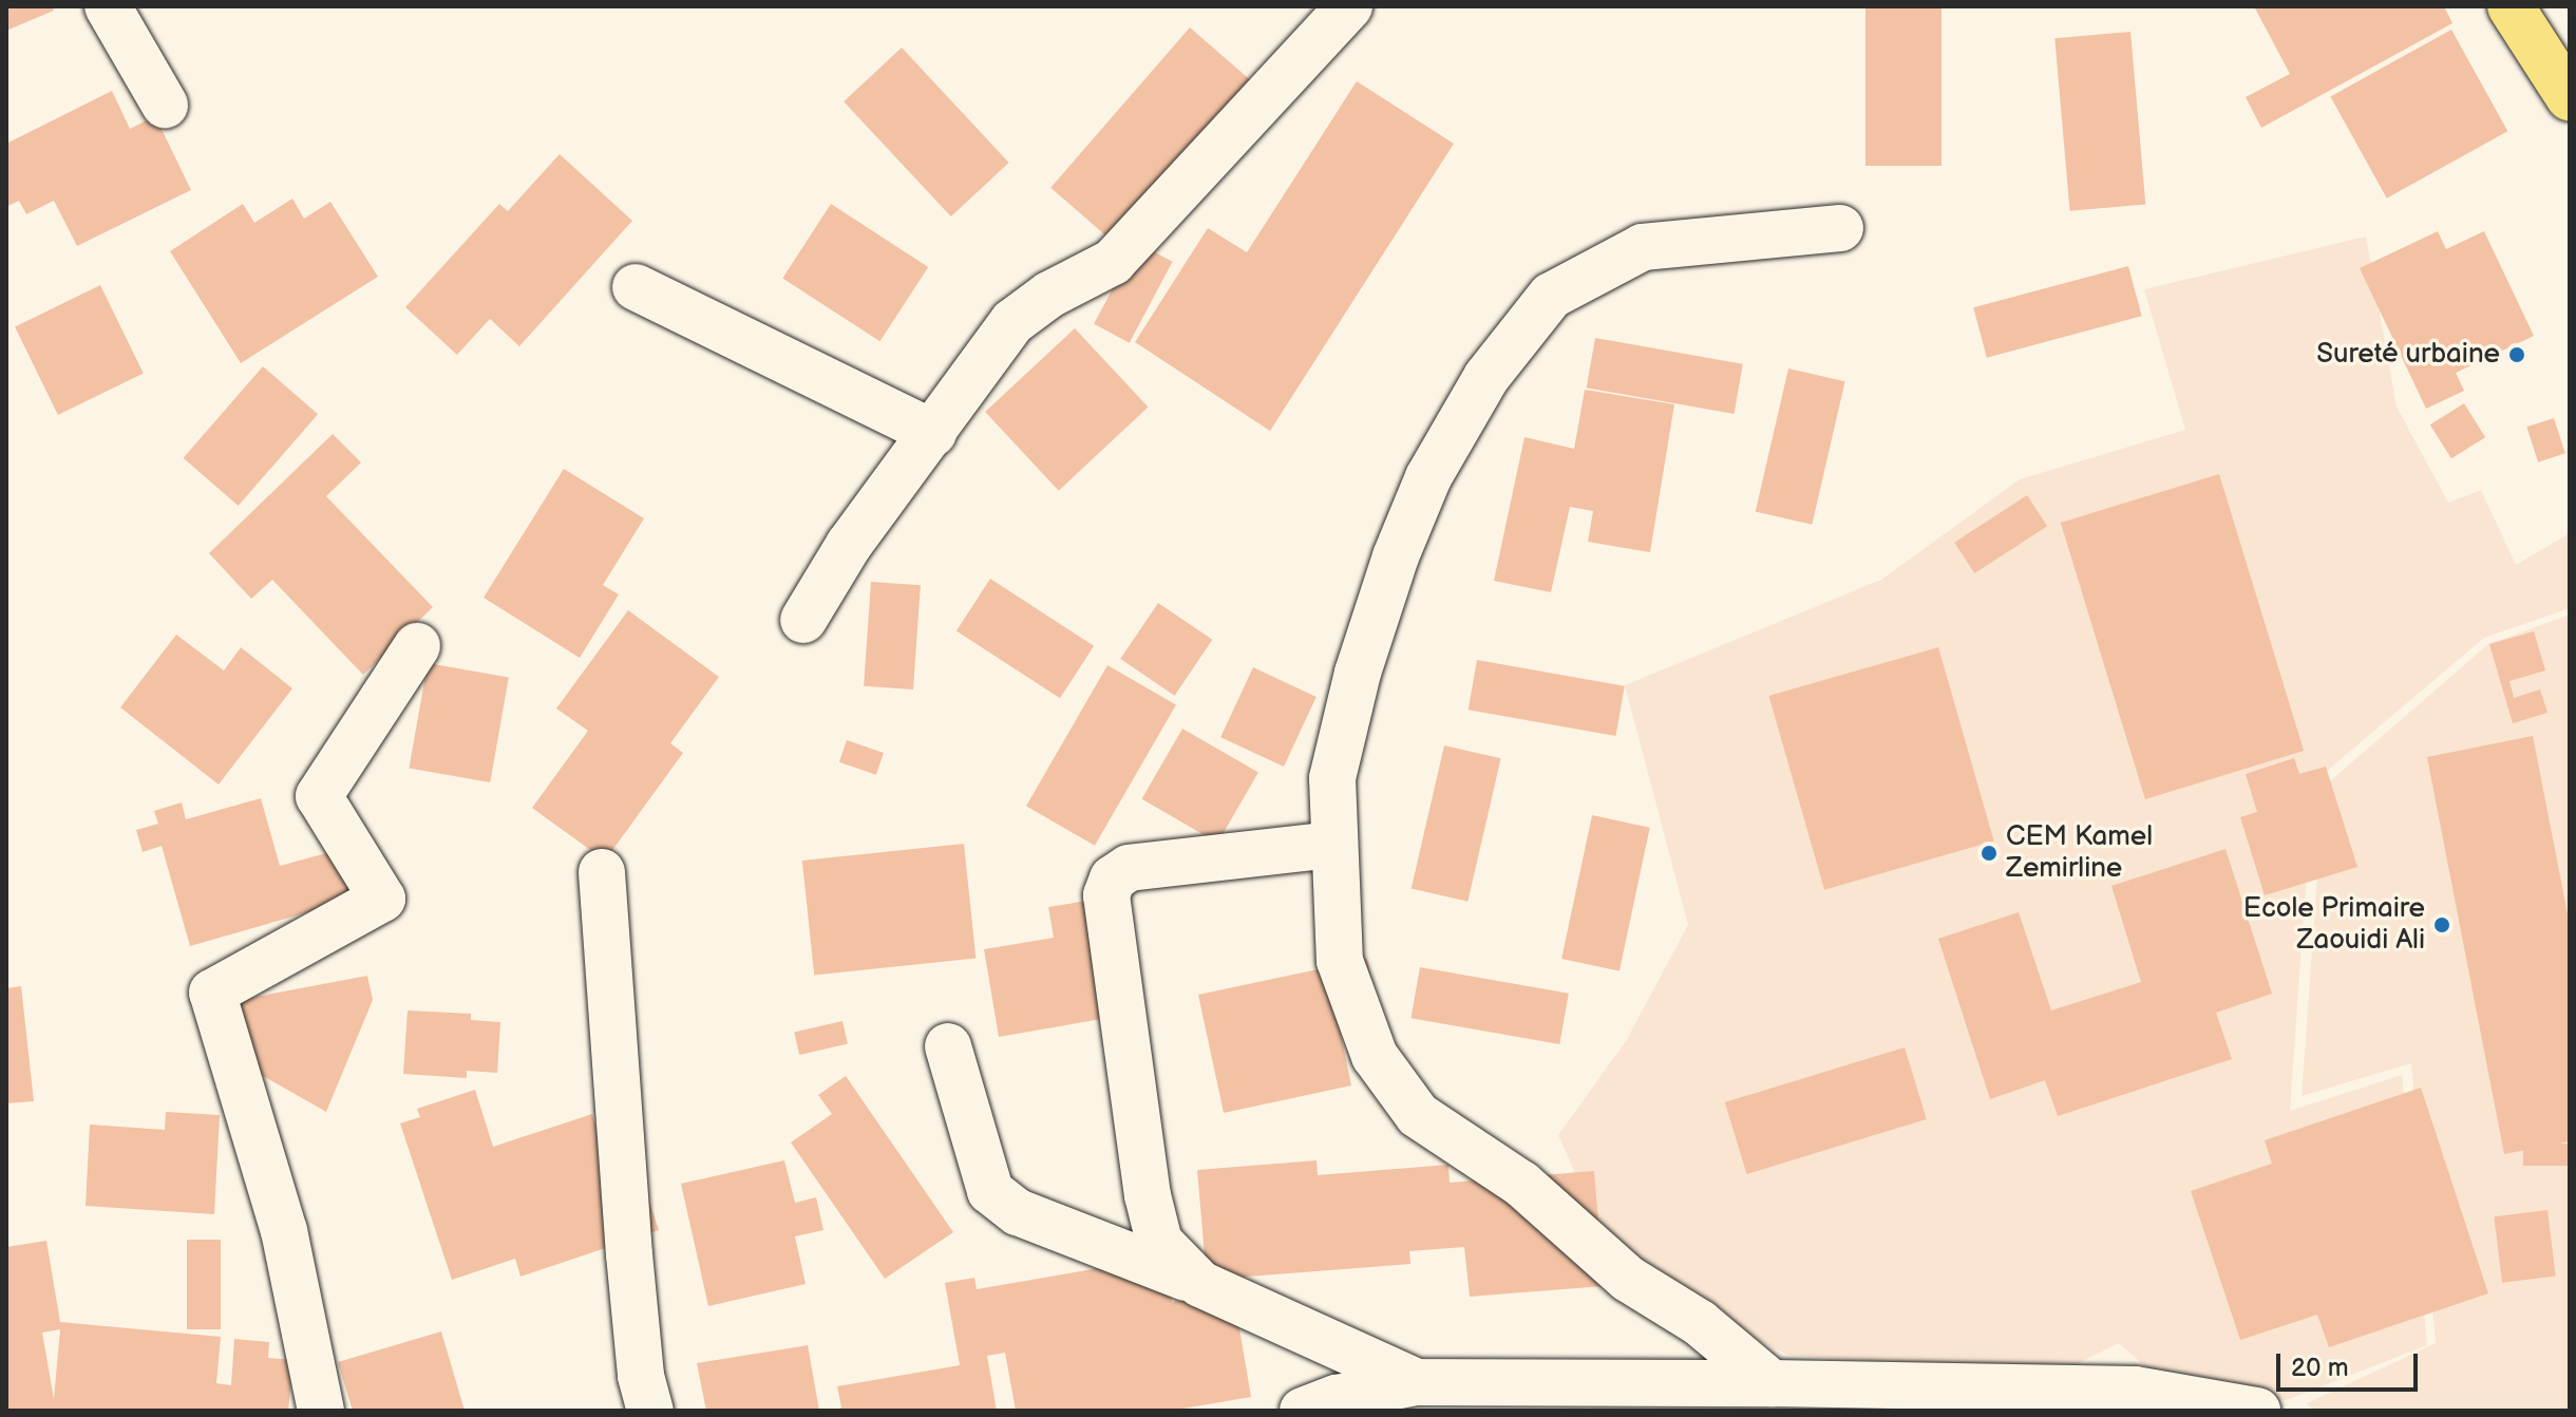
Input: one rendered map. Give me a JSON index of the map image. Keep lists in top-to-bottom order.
{
  "places": ["Sureté urbaine", "CEM Kamel Zemirline", "Ecole Primaire Zaouidi Ali"],
  "scale_bar": "20 m"
}
